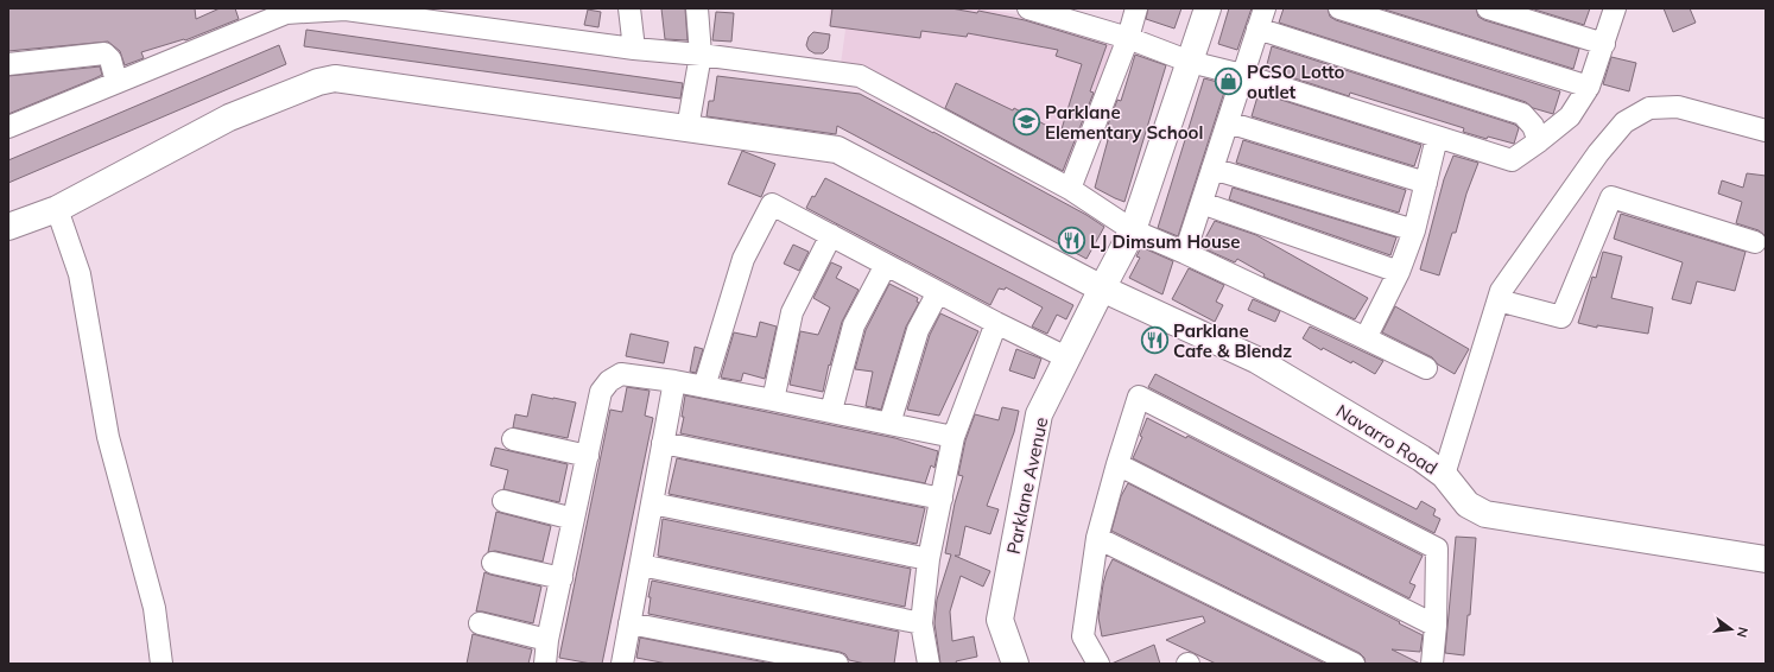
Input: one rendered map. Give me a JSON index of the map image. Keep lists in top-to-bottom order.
{
  "streets": {
    "street": ["Navarro Road", "Parklane Avenue"]
  },
  "crossings": [
    ["Navarro Road", "Parklane Avenue"]
  ],
  "places": {
    "shop": ["PCSO Lotto outlet"],
    "school or university": ["Parklane Elementary School"],
    "restaurant": ["LJ Dimsum House", "Parklane Cafe & Blendz"]
  },
  "north": "right"
}
